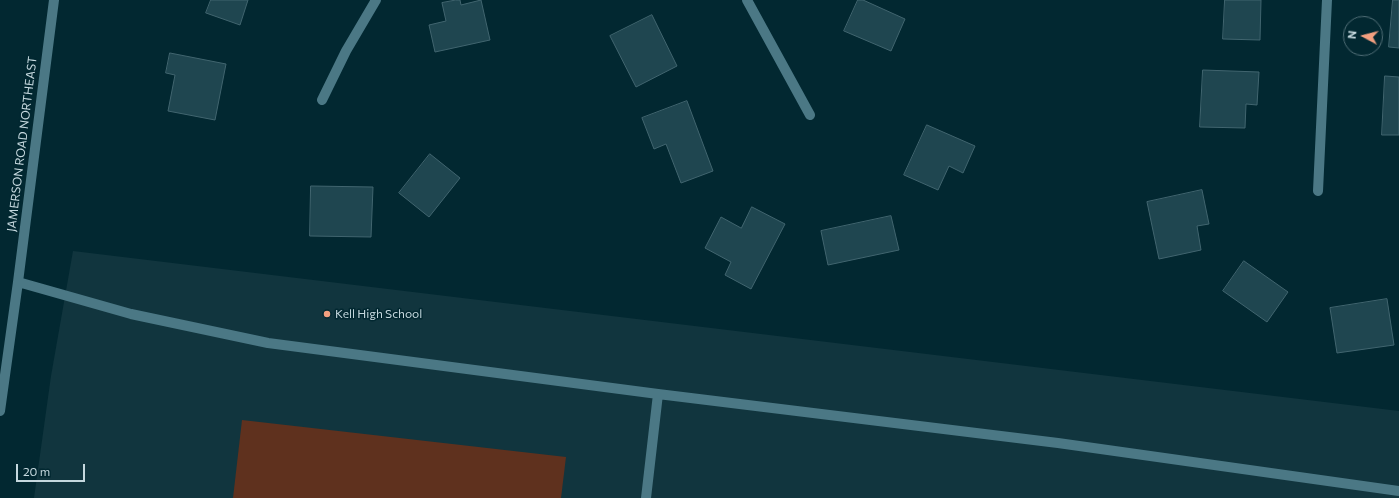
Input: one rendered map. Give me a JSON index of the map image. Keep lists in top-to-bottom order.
{
  "streets": {
    "street": ["JAMERSON ROAD NORTHEAST"]
  },
  "places": ["Kell High School"],
  "scale_bar": "20 m",
  "north": "left"
}
